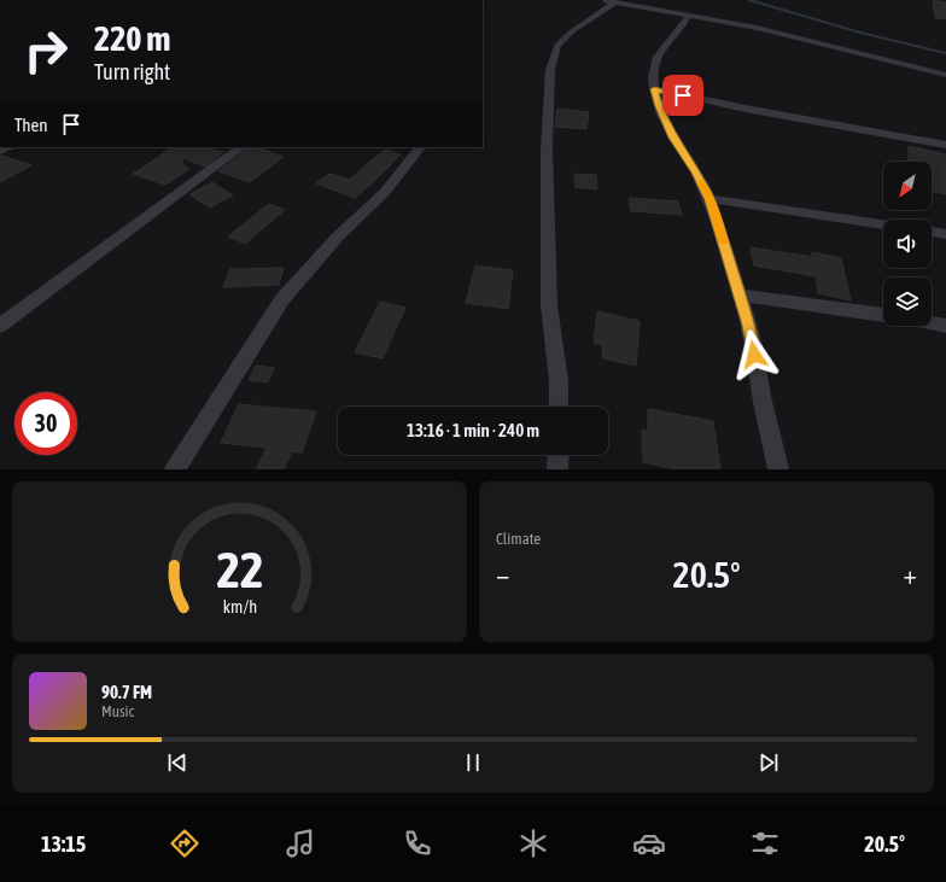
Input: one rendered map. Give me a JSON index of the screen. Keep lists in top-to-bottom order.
{
  "north": "bottom left",
  "page": {
    "turn": ["220 m", "Turn right"],
    "then": "Then",
    "limit": "30",
    "trip": "13:16 · 1 min · 240 m",
    "tile": "Climate",
    "heat": ["−", "20.5°", "+"],
    "song": ["90.7 FM", "Music"],
    "tabs": ["13:15", "20.5°"],
    "gauge": ["22", "km/h"]
  }
}
